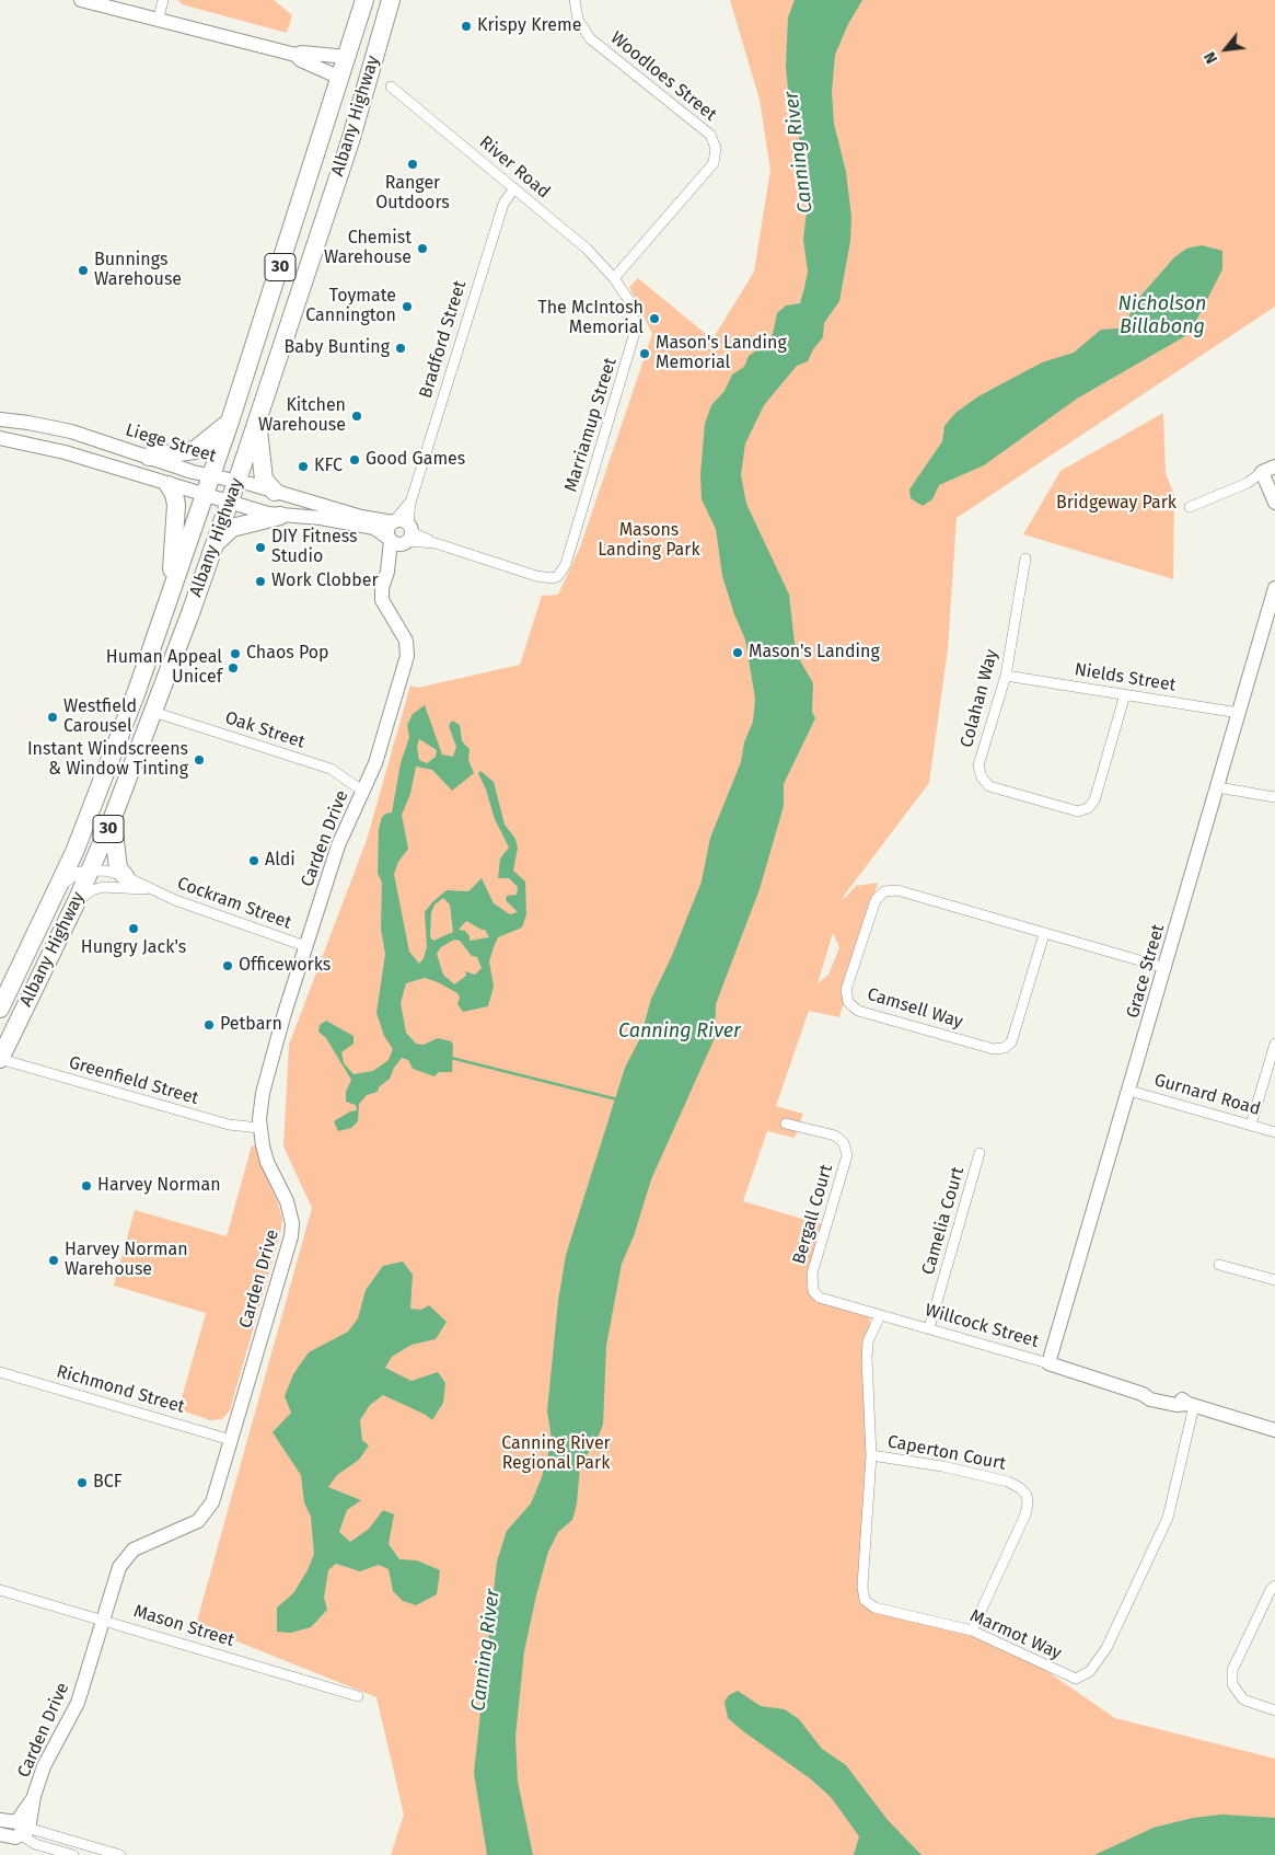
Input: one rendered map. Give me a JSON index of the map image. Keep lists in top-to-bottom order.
{
  "streets": {
    "highway": ["Albany Highway", "30"],
    "street": [
      "Woodloes Street",
      "River Road",
      "Bradford Street",
      "Marriamup Street",
      "Liege Street",
      "Nields Street",
      "Colahan Way",
      "Oak Street",
      "Carden Drive",
      "Cockram Street",
      "Grace Street",
      "Camsell Way",
      "Greenfield Street",
      "Gurnard Road",
      "Bergall Court",
      "Camelia Court",
      "Willcock Street",
      "Richmond Street",
      "Caperton Court",
      "Mason Street",
      "Marmot Way"
    ]
  },
  "crossings": [
    ["Woodloes Street", "River Road"],
    ["Woodloes Street", "Marriamup Street"],
    ["Albany Highway", "Liege Street"],
    ["Albany Highway", "Oak Street"],
    ["Albany Highway", "Cockram Street"],
    ["Albany Highway", "Greenfield Street"],
    ["River Road", "Bradford Street"],
    ["River Road", "Marriamup Street"],
    ["Bradford Street", "Liege Street"],
    ["Bradford Street", "Carden Drive"],
    ["Marriamup Street", "Liege Street"],
    ["Liege Street", "Carden Drive"],
    ["Nields Street", "Colahan Way"],
    ["Nields Street", "Grace Street"],
    ["Oak Street", "Carden Drive"],
    ["Carden Drive", "Cockram Street"],
    ["Carden Drive", "Greenfield Street"],
    ["Carden Drive", "Richmond Street"],
    ["Carden Drive", "Mason Street"],
    ["Grace Street", "Camsell Way"],
    ["Grace Street", "Gurnard Road"],
    ["Grace Street", "Willcock Street"],
    ["Bergall Court", "Willcock Street"],
    ["Camelia Court", "Willcock Street"],
    ["Willcock Street", "Marmot Way"],
    ["Caperton Court", "Marmot Way"]
  ],
  "water": ["Canning River", "Nicholson Billabong"],
  "parks": ["Bridgeway Park", "Masons Landing Park", "Canning River Regional Park"],
  "places": [
    "Krispy Kreme",
    "Ranger Outdoors",
    "Chemist Warehouse",
    "Bunnings Warehouse",
    "Toymate Cannington",
    "The McIntosh Memorial",
    "Baby Bunting",
    "Mason's Landing Memorial",
    "Kitchen Warehouse",
    "Good Games",
    "KFC",
    "DIY Fitness Studio",
    "Work Clobber",
    "Mason's Landing",
    "Chaos Pop",
    "Human Appeal Unicef",
    "Westfield Carousel",
    "Instant Windscreens & Window Tinting",
    "Aldi",
    "Hungry Jack's",
    "Officeworks",
    "Petbarn",
    "Harvey Norman",
    "Harvey Norman Warehouse",
    "BCF"
  ],
  "north": "bottom left"
}
